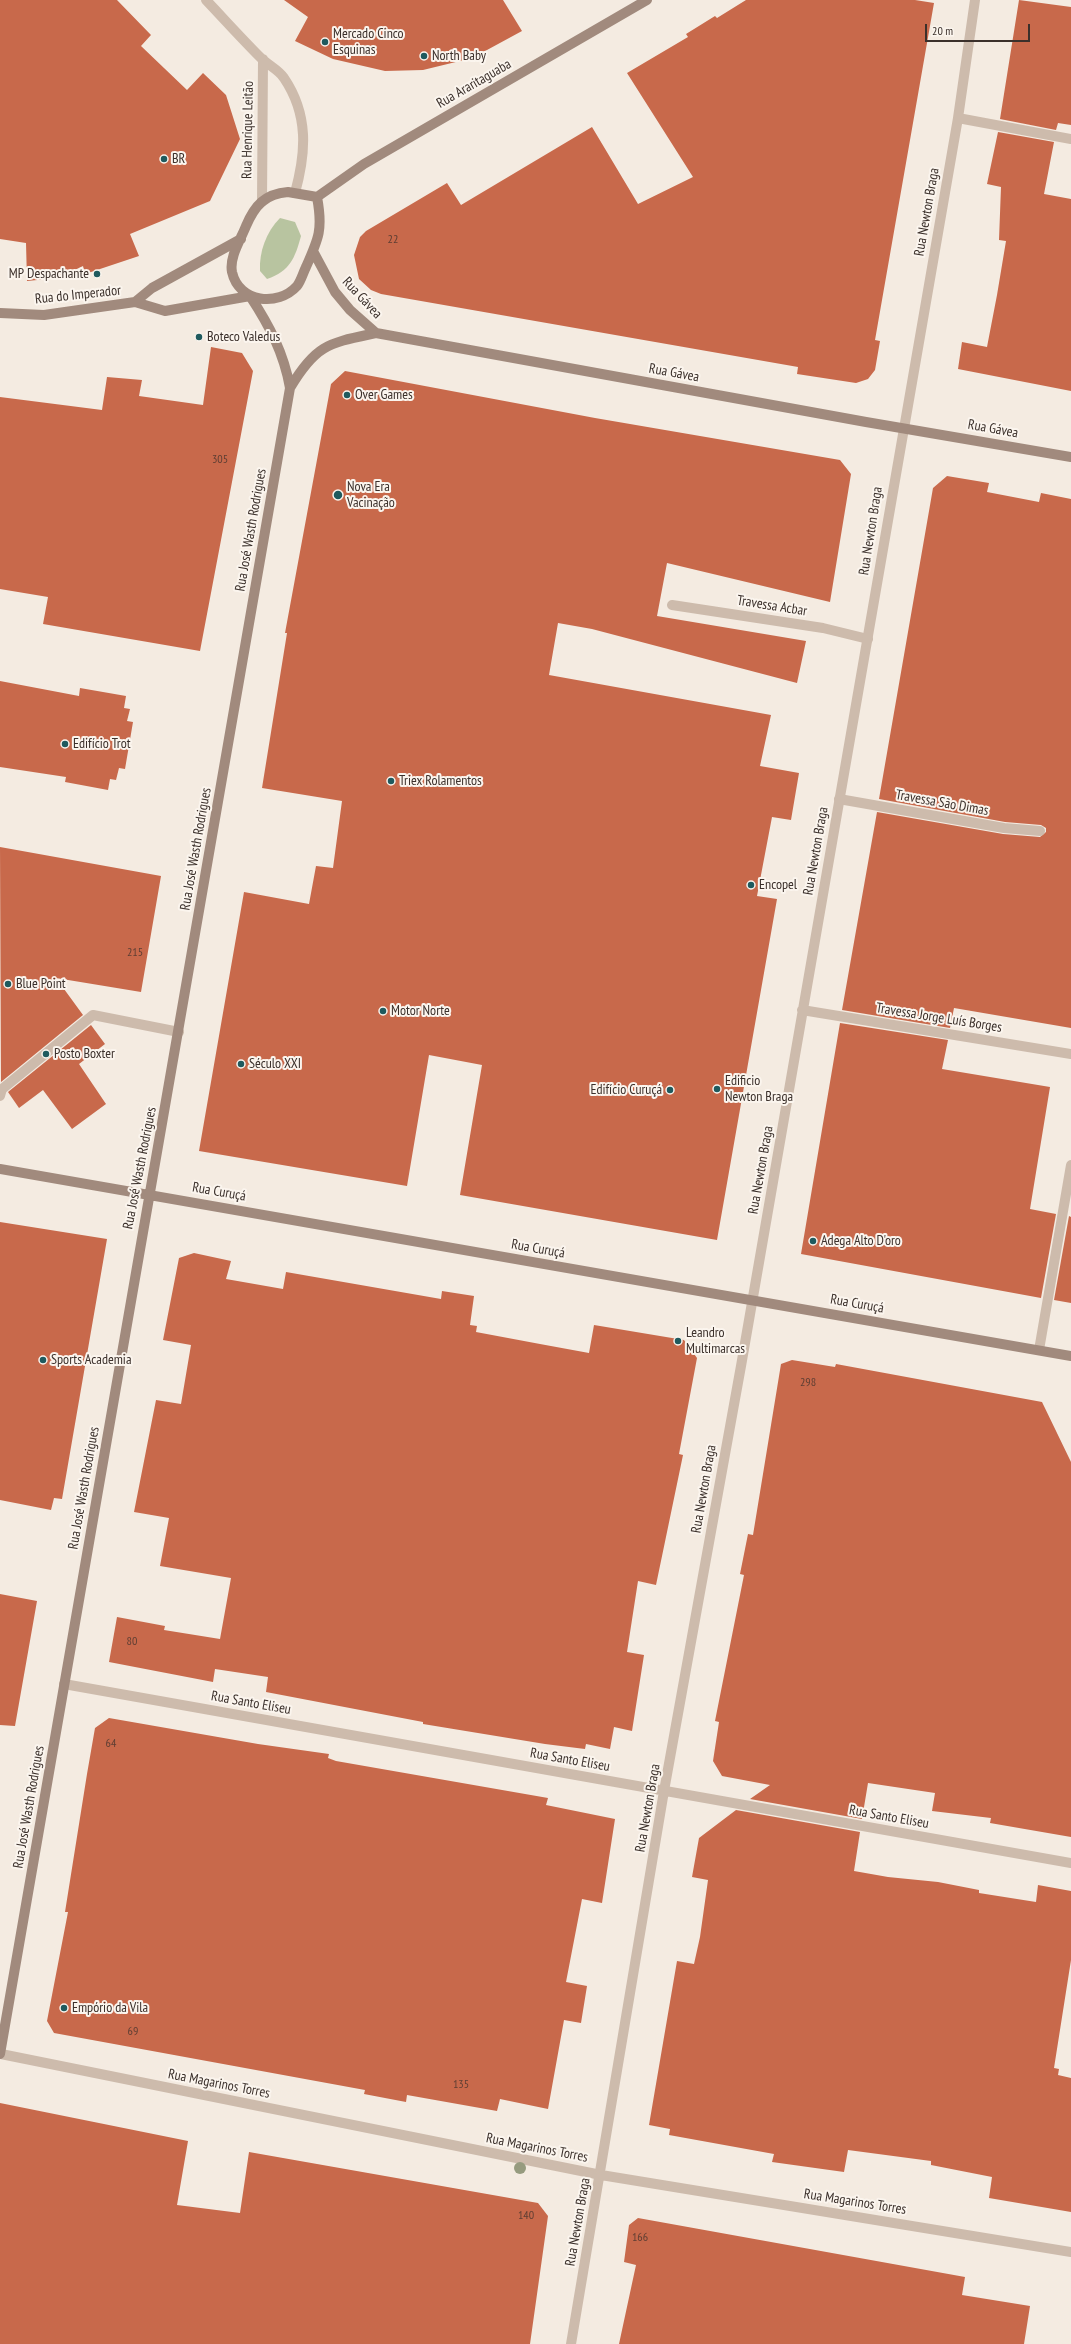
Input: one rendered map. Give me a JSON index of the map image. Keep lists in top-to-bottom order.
{
  "streets": {
    "street": [
      "Rua Araritaguaba",
      "Rua Henrique Leitão",
      "Rua Newton Braga",
      "Rua do Imperador",
      "Rua Gávea",
      "Rua José Wasth Rodrigues",
      "Travessa Acbar",
      "Travessa São Dimas",
      "Travessa Jorge Luís Borges",
      "Rua Curuçá",
      "Rua Santo Eliseu",
      "Rua Magarinos Torres"
    ]
  },
  "crossings": [
    ["Rua Araritaguaba", "Rua Henrique Leitão"],
    ["Rua Araritaguaba", "Rua do Imperador"],
    ["Rua Araritaguaba", "Rua Gávea"],
    ["Rua Araritaguaba", "Rua José Wasth Rodrigues"],
    ["Rua Henrique Leitão", "Rua do Imperador"],
    ["Rua Henrique Leitão", "Rua Gávea"],
    ["Rua Henrique Leitão", "Rua José Wasth Rodrigues"],
    ["Rua Newton Braga", "Rua Gávea"],
    ["Rua Newton Braga", "Travessa Acbar"],
    ["Rua Newton Braga", "Travessa São Dimas"],
    ["Rua Newton Braga", "Travessa Jorge Luís Borges"],
    ["Rua Newton Braga", "Rua Curuçá"],
    ["Rua Newton Braga", "Rua Santo Eliseu"],
    ["Rua Newton Braga", "Rua Magarinos Torres"],
    ["Rua do Imperador", "Rua Gávea"],
    ["Rua do Imperador", "Rua José Wasth Rodrigues"],
    ["Rua Gávea", "Rua José Wasth Rodrigues"],
    ["Rua José Wasth Rodrigues", "Rua Curuçá"],
    ["Rua José Wasth Rodrigues", "Rua Santo Eliseu"],
    ["Rua José Wasth Rodrigues", "Rua Magarinos Torres"]
  ],
  "places": [
    "Mercado Cinco Esquinas",
    "North Baby",
    "BR",
    "MP Despachante",
    "Boteco Valedus",
    "Over Games",
    "Nova Era Vacinação",
    "Edifício Trot",
    "Triex Rolamentos",
    "Encopel",
    "Blue Point",
    "Motor Norte",
    "Posto Boxter",
    "Século XXI",
    "Edificio Newton Braga",
    "Edifício Curuçá",
    "Adega Alto D'oro",
    "Leandro Multimarcas",
    "Sports Academia",
    "Empório da Vila"
  ],
  "house_numbers": [
    "22",
    "305",
    "215",
    "298",
    "80",
    "64",
    "69",
    "135",
    "140",
    "166"
  ],
  "scale_bar": "20 m"
}
